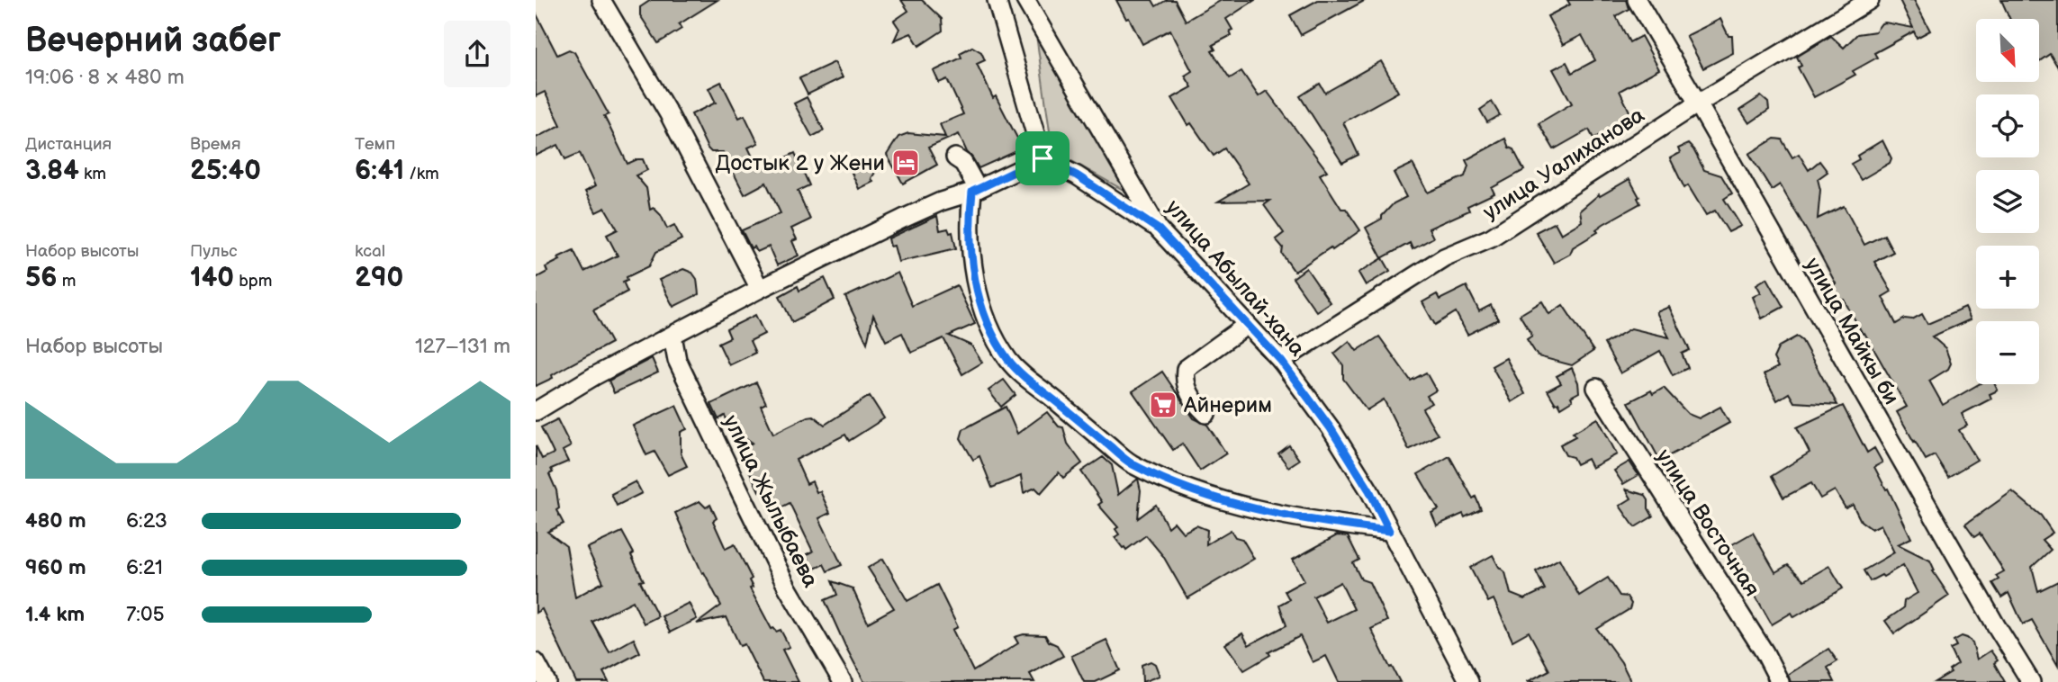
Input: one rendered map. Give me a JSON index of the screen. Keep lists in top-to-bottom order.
{
  "streets": {
    "street": [
      "улица Уалиханова",
      "улица Абылай-хана",
      "улица Майкы би",
      "улица Жылыбаева",
      "улица Восточная"
    ]
  },
  "crossings": [
    ["улица Уалиханова", "улица Абылай-хана"],
    ["улица Уалиханова", "улица Майкы би"]
  ],
  "places": {
    "hotel": ["Достык 2 у Жени"],
    "supermarket": ["Айнерим"]
  },
  "north": "bottom right",
  "page": {
    "heading": ["Вечерний забег", "19:06 · 8 × 480 m"],
    "map_buttons": ["+", "−"],
    "stats": [
      ["Дистанция", "3.84 km"],
      ["Время", "25:40"],
      ["Темп", "6:41 /km"],
      ["Набор высоты", "56 m"],
      ["Пульс", "140 bpm"],
      ["kcal", "290"]
    ],
    "chart": ["Набор высоты", "127–131 m"],
    "list": [
      {
        "name": "480 m",
        "note": "6:23"
      },
      {
        "name": "960 m",
        "note": "6:21"
      },
      {
        "name": "1.4 km",
        "note": "7:05"
      }
    ]
  }
}
